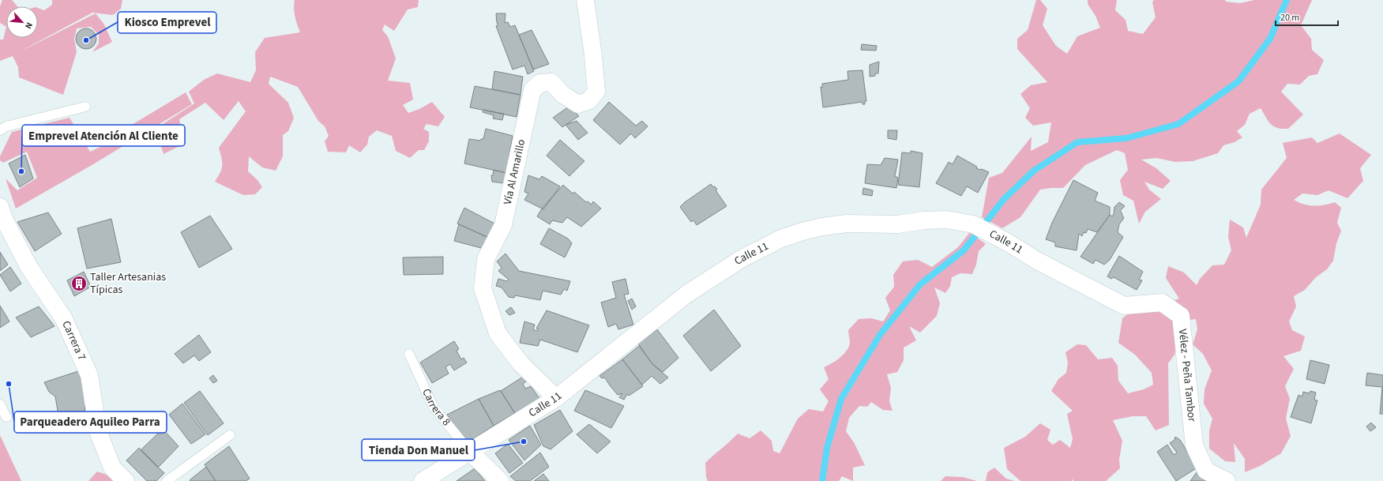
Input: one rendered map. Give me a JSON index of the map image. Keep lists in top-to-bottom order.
{
  "streets": {
    "street": [
      "Vía Al Amarillo",
      "Calle 11",
      "Carrera 7",
      "Vélez - Peña Tambor",
      "Carrera 8"
    ]
  },
  "crossings": [
    ["Vía Al Amarillo", "Calle 11"],
    ["Calle 11", "Vélez - Peña Tambor"],
    ["Calle 11", "Carrera 8"]
  ],
  "places": {
    "other": [
      "Kiosco Emprevel",
      "Emprevel Atención Al Cliente",
      "Parqueadero Aquileo Parra",
      "Tienda Don Manuel"
    ],
    "building": ["Taller Artesanias Típicas"]
  },
  "scale_bar": "20 m",
  "north": "bottom right"
}
